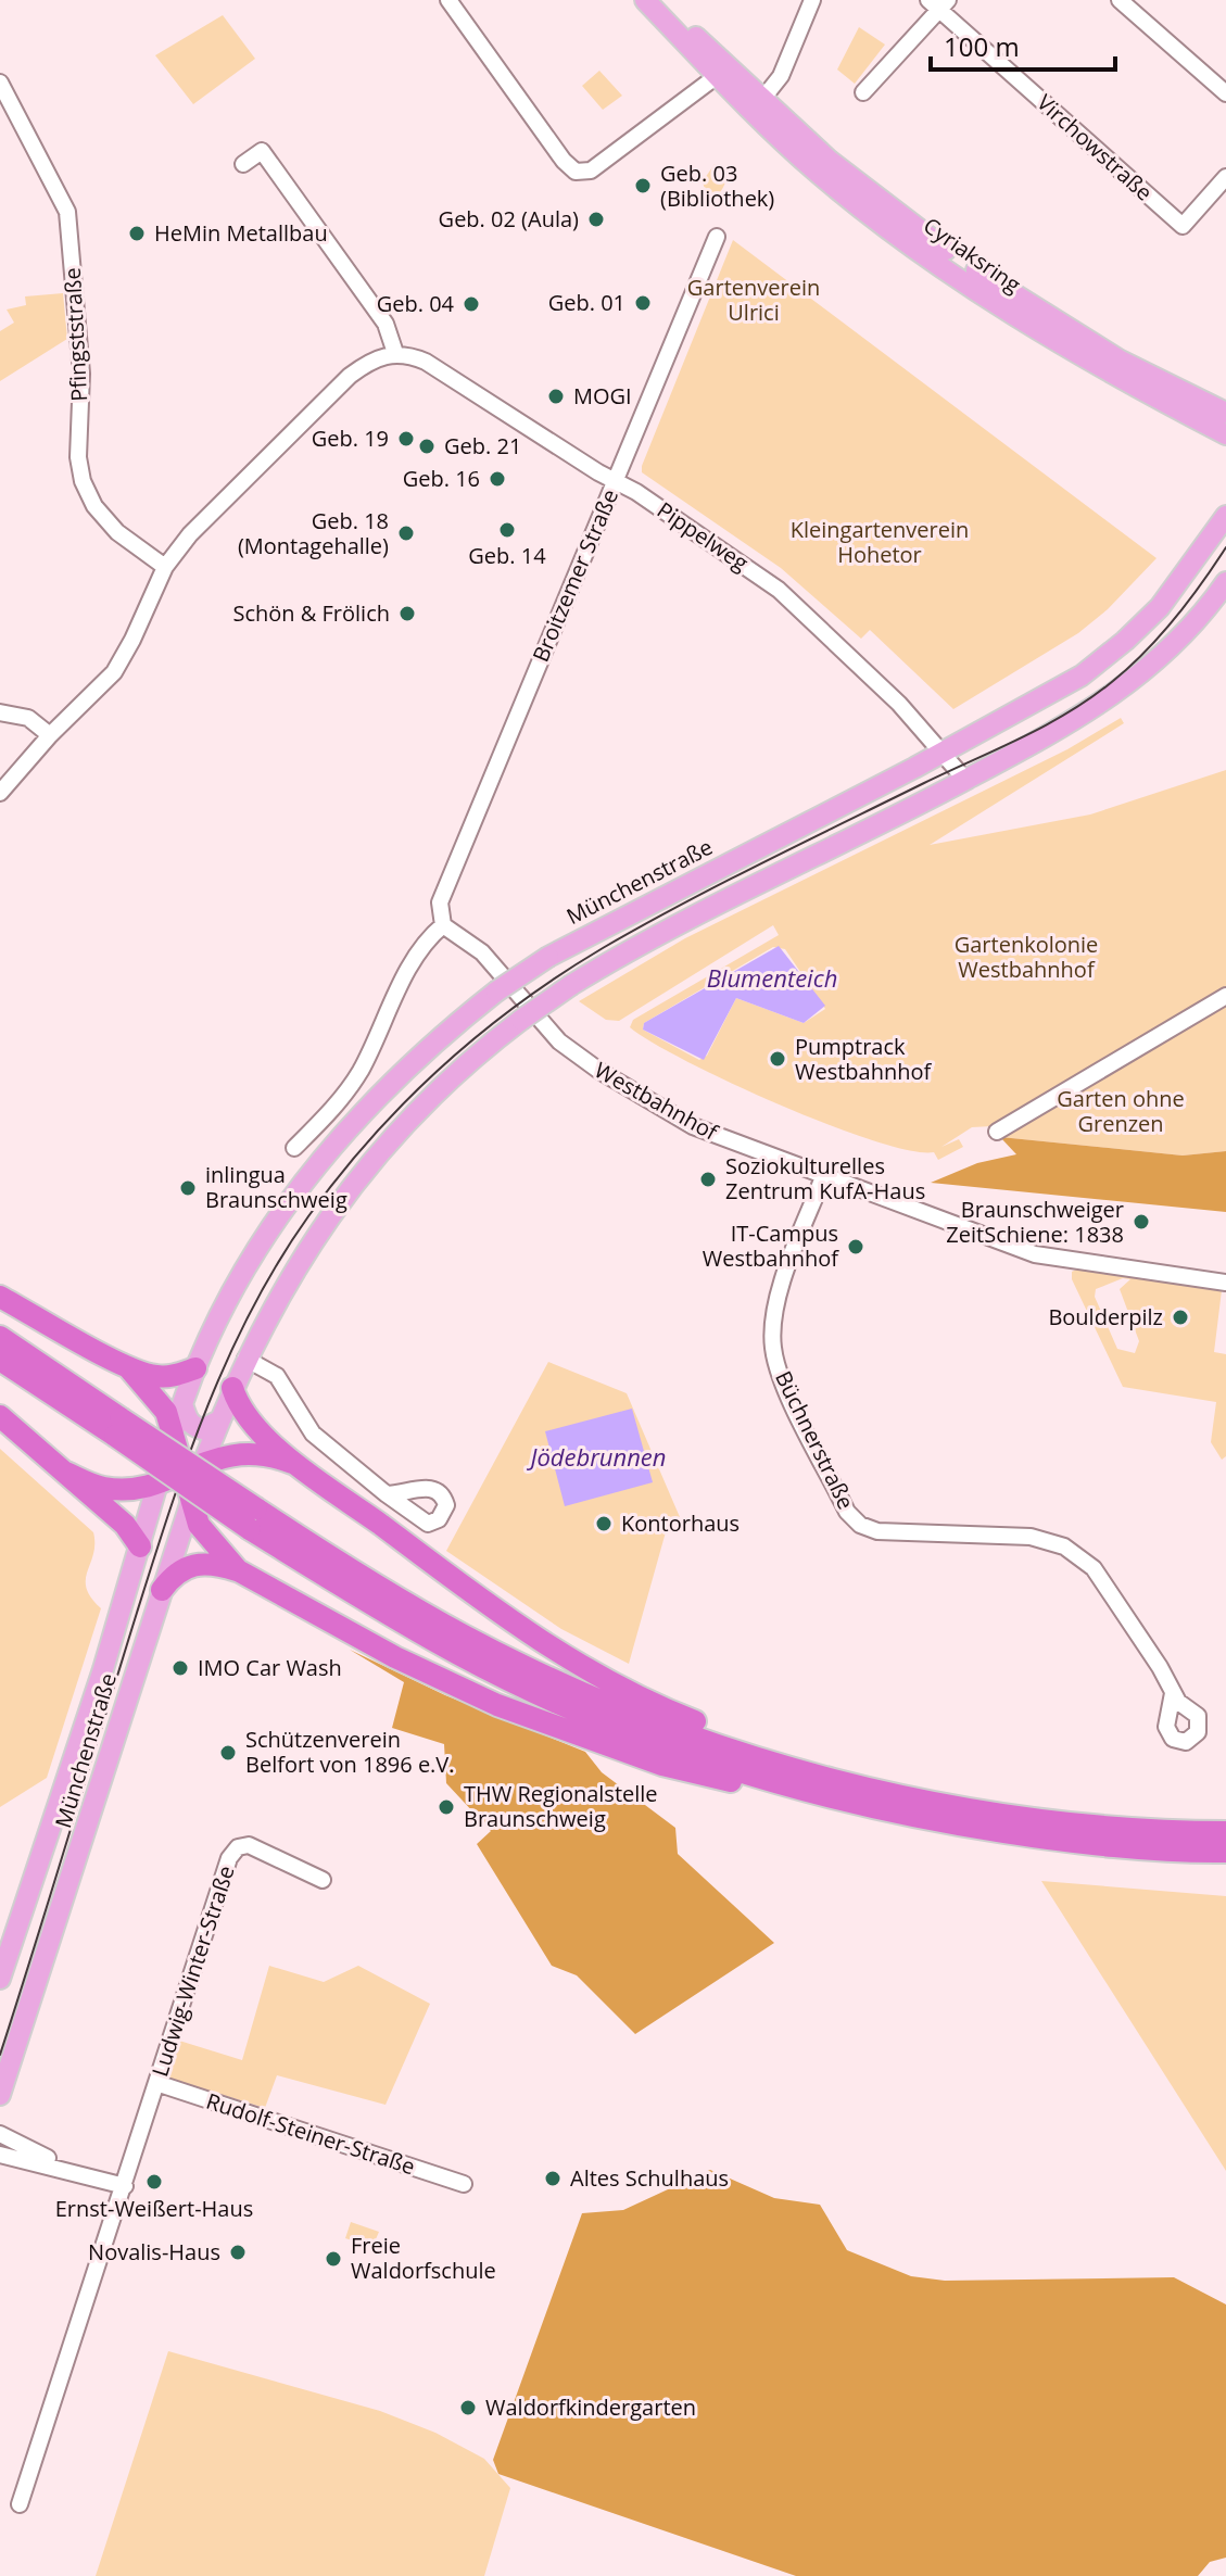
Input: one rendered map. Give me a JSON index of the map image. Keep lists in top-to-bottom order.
{
  "streets": {
    "main road": ["Cyriaksring", "Münchenstraße"],
    "street": [
      "Virchowstraße",
      "Pfingststraße",
      "Pippelweg",
      "Broitzemer Straße",
      "Westbahnhof",
      "Büchnerstraße",
      "Ludwig-Winter-Straße",
      "Rudolf-Steiner-Straße"
    ]
  },
  "crossings": [
    ["Pippelweg", "Broitzemer Straße"],
    ["Pippelweg", "Münchenstraße"],
    ["Broitzemer Straße", "Westbahnhof"],
    ["Westbahnhof", "Büchnerstraße"],
    ["Ludwig-Winter-Straße", "Rudolf-Steiner-Straße"]
  ],
  "water": ["Blumenteich", "Jödebrunnen"],
  "parks": [
    "Gartenverein Ulrici",
    "Kleingartenverein Hohetor",
    "Gartenkolonie Westbahnhof",
    "Garten ohne Grenzen"
  ],
  "places": [
    "Geb. 03 (Bibliothek)",
    "Geb. 02 (Aula)",
    "HeMin Metallbau",
    "Geb. 01",
    "Geb. 04",
    "MOGI",
    "Geb. 19",
    "Geb. 21",
    "Geb. 16",
    "Geb. 14",
    "Geb. 18 (Montagehalle)",
    "Schön & Frölich",
    "Pumptrack Westbahnhof",
    "Soziokulturelles Zentrum KufA-Haus",
    "inlingua Braunschweig",
    "Braunschweiger ZeitSchiene: 1838",
    "IT-Campus Westbahnhof",
    "Boulderpilz",
    "Kontorhaus",
    "IMO Car Wash",
    "Schützenverein Belfort von 1896 e.V.",
    "THW Regionalstelle Braunschweig",
    "Altes Schulhaus",
    "Ernst-Weißert-Haus",
    "Novalis-Haus",
    "Freie Waldorfschule",
    "Waldorfkindergarten"
  ],
  "scale_bar": "100 m"
}
